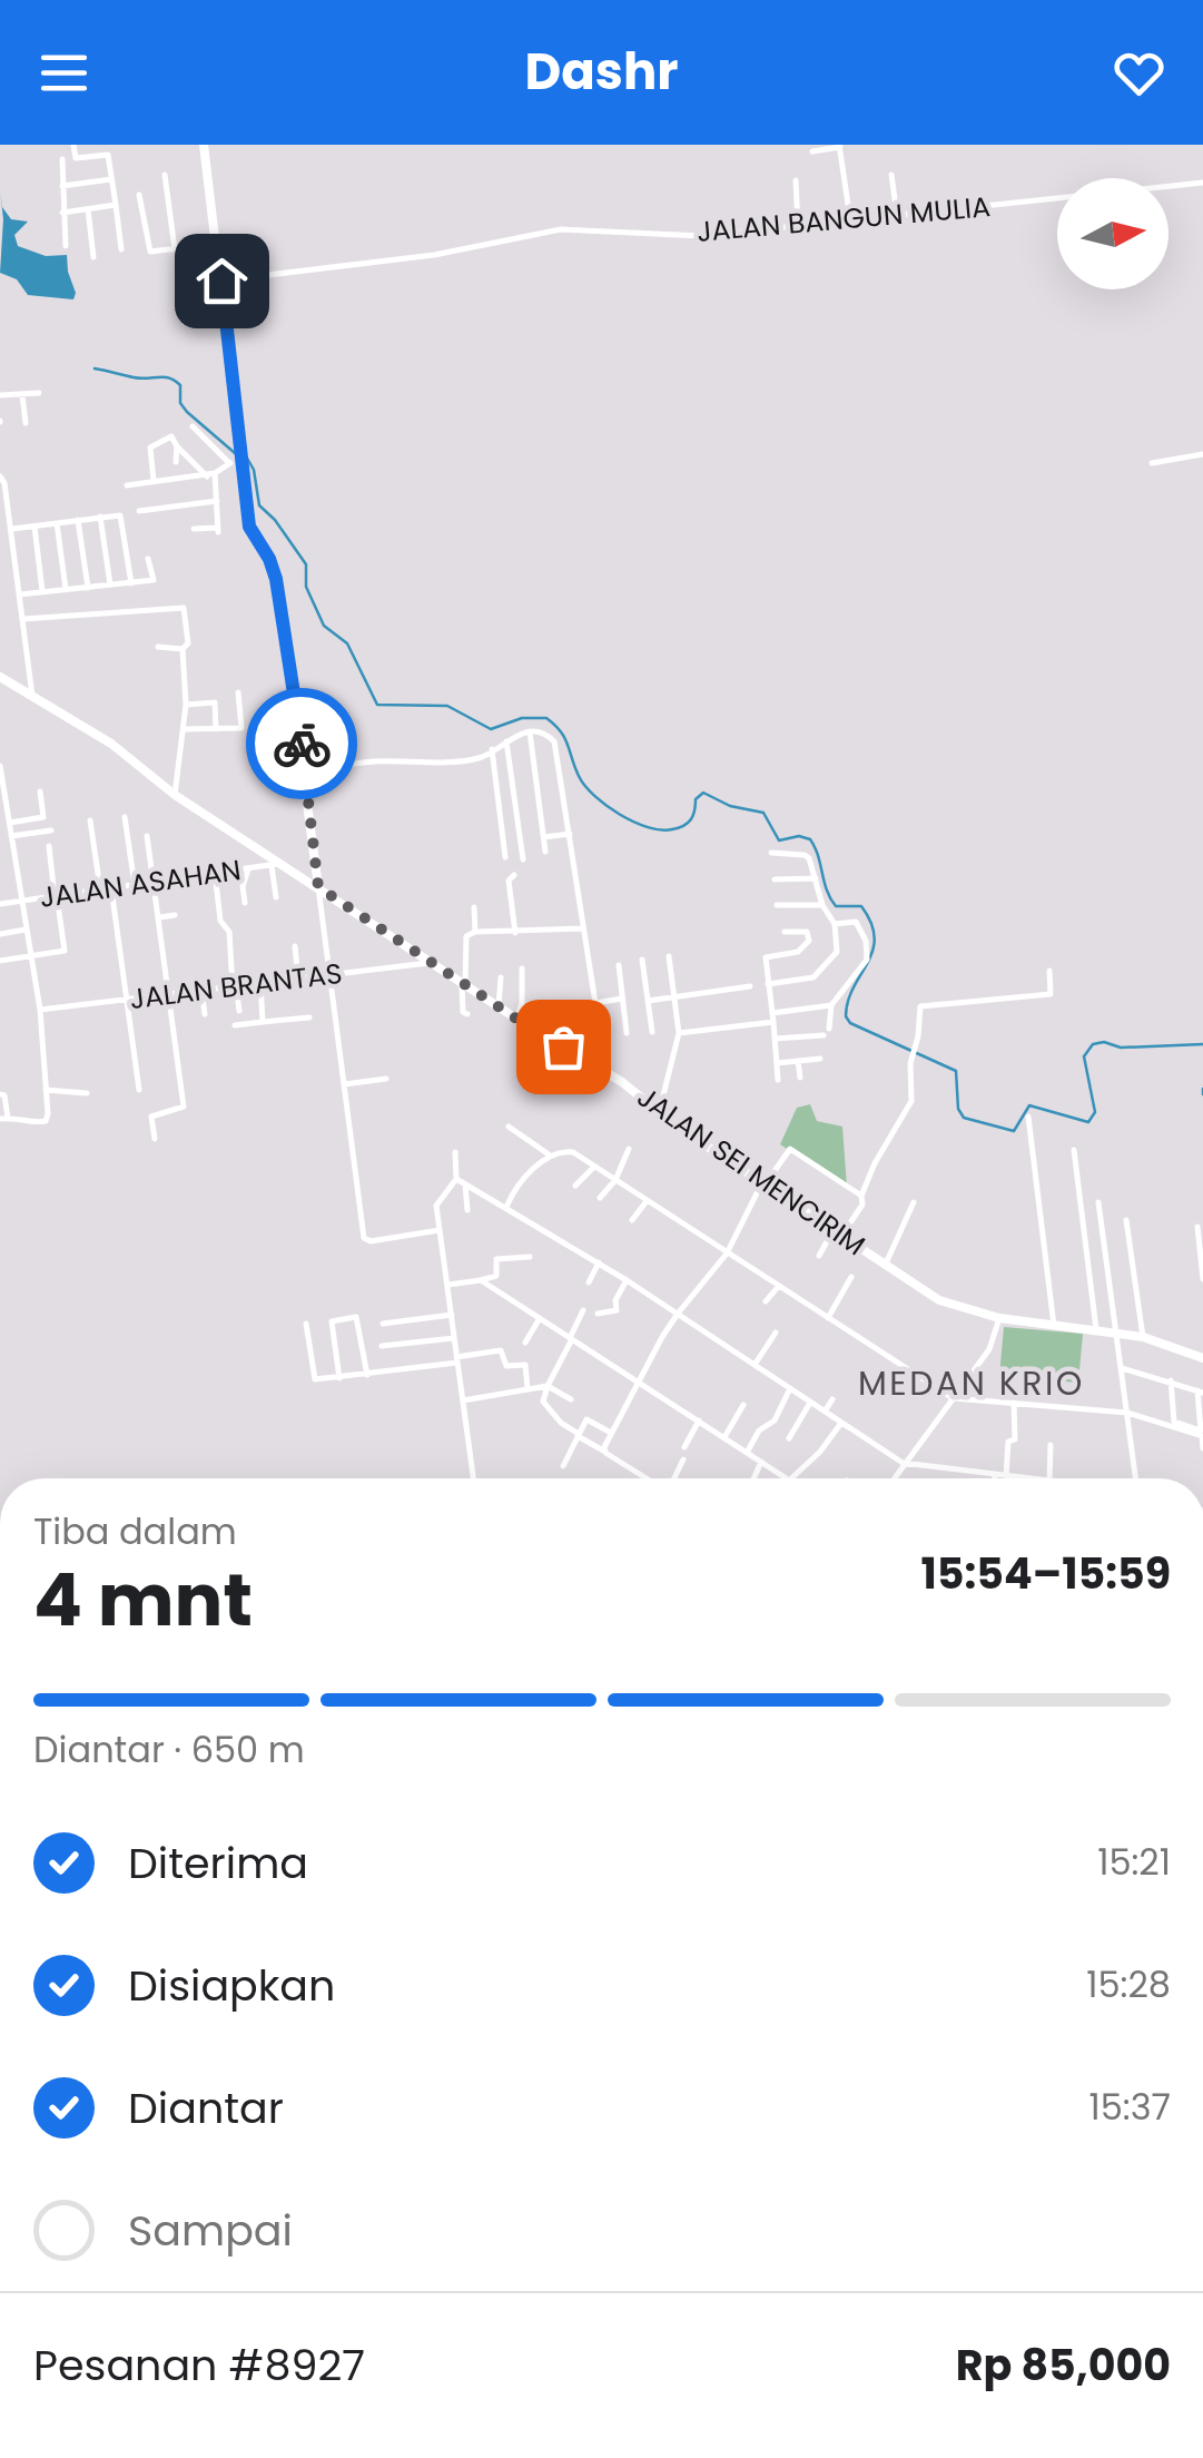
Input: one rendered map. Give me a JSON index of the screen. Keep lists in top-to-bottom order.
{
  "streets": {
    "street": [
      "JALAN BANGUN MULIA",
      "JALAN ASAHAN",
      "JALAN BRANTAS",
      "JALAN SEI MENCIRIM"
    ]
  },
  "crossings": [
    ["JALAN ASAHAN", "JALAN SEI MENCIRIM"],
    ["JALAN BRANTAS", "JALAN SEI MENCIRIM"]
  ],
  "districts": ["MEDAN KRIO"],
  "north": "right",
  "page": {
    "header": "Dashr",
    "heading": ["4 mnt", "Tiba dalam", "15:54–15:59"],
    "panel": ["Pesanan #8927", "Rp 85,000"],
    "bar": "Diantar · 650 m",
    "list": [
      ["Diterima", "15:21"],
      ["Disiapkan", "15:28"],
      ["Diantar", "15:37"],
      "Sampai"
    ]
  }
}
